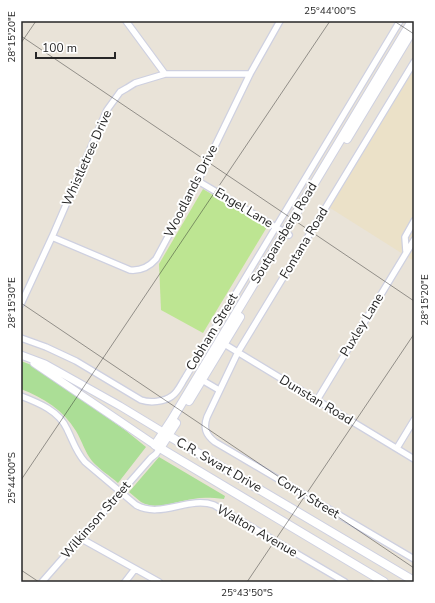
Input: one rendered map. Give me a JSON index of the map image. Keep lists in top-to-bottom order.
{
  "streets": {
    "main road": ["Soutpansberg Road", "C.R. Swart Drive"],
    "street": [
      "Whistletree Drive",
      "Woodlands Drive",
      "Engel Lane",
      "Fontana Road",
      "Puxley Lane",
      "Cobham Street",
      "Dunstan Road",
      "Corry Street",
      "Wilkinson Street",
      "Walton Avenue"
    ]
  },
  "crossings": [
    ["Whistletree Drive", "Woodlands Drive"],
    ["Woodlands Drive", "Engel Lane"],
    ["Engel Lane", "Soutpansberg Road"],
    ["Engel Lane", "Cobham Street"],
    ["Soutpansberg Road", "Dunstan Road"],
    ["Soutpansberg Road", "C.R. Swart Drive"],
    ["Soutpansberg Road", "Wilkinson Street"],
    ["Fontana Road", "Dunstan Road"],
    ["Fontana Road", "Corry Street"],
    ["Puxley Lane", "Dunstan Road"],
    ["C.R. Swart Drive", "Wilkinson Street"],
    ["Wilkinson Street", "Walton Avenue"]
  ],
  "scale_bar": "100 m",
  "coordinates": [
    "25°44'00\"S",
    "28°15'20\"E",
    "28°15'30\"E",
    "25°43'50\"S"
  ]
}
